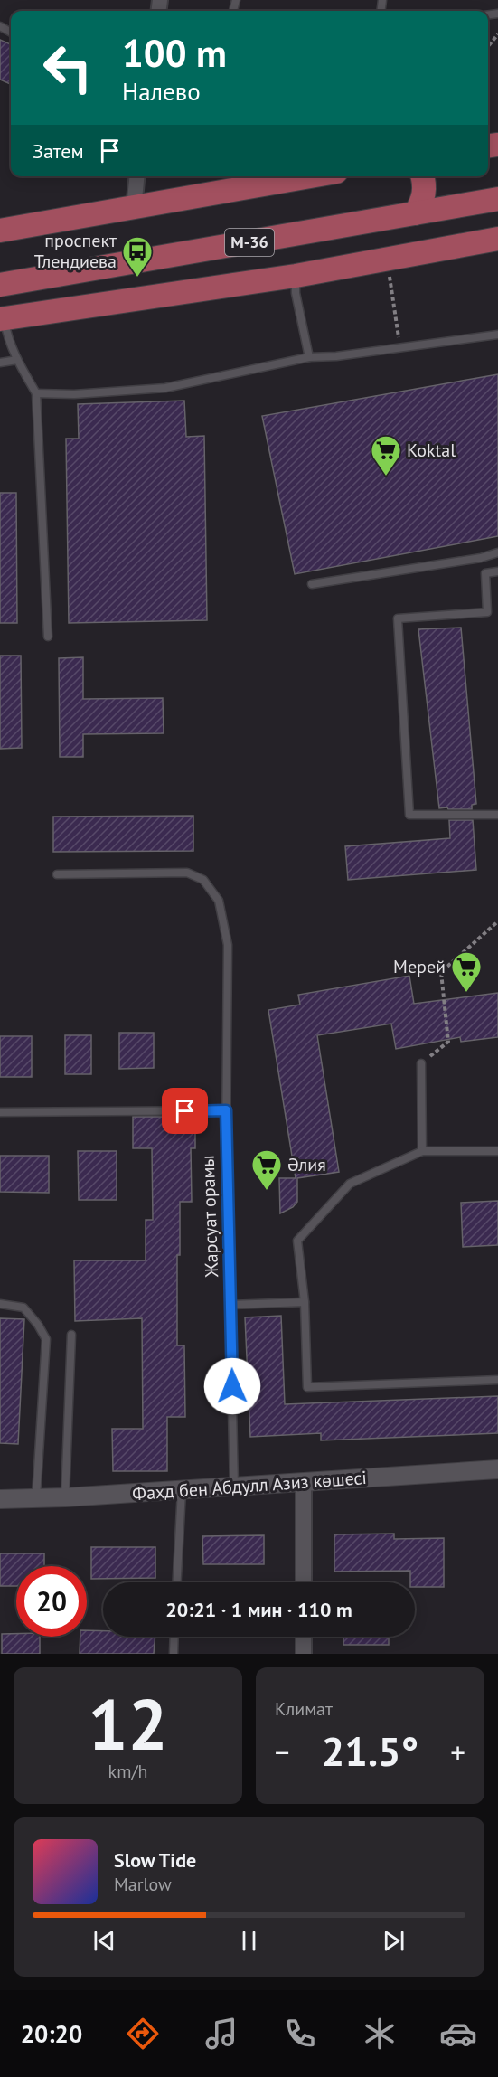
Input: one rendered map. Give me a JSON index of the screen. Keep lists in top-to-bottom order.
{
  "streets": {
    "main road": ["M-36"],
    "street": ["Фахд бен Абдулл Азиз көшесі"],
    "lane": ["Жарсуат орамы"]
  },
  "crossings": [
    ["Жарсуат орамы", "Фахд бен Абдулл Азиз көшесі"]
  ],
  "places": {
    "bus stop": ["проспект Тлендиева"],
    "supermarket": ["Koktal", "Мерей", "Әлия"]
  },
  "page": {
    "turn": ["100 m", "Налево"],
    "then": "Затем",
    "limit": "20",
    "trip": "20:21 · 1 мин · 110 m",
    "tile": [
      ["12", "km/h"],
      "Климат"
    ],
    "heat": ["−", "21.5°", "+"],
    "song": ["Slow Tide", "Marlow"],
    "tabs": "20:20"
  }
}
